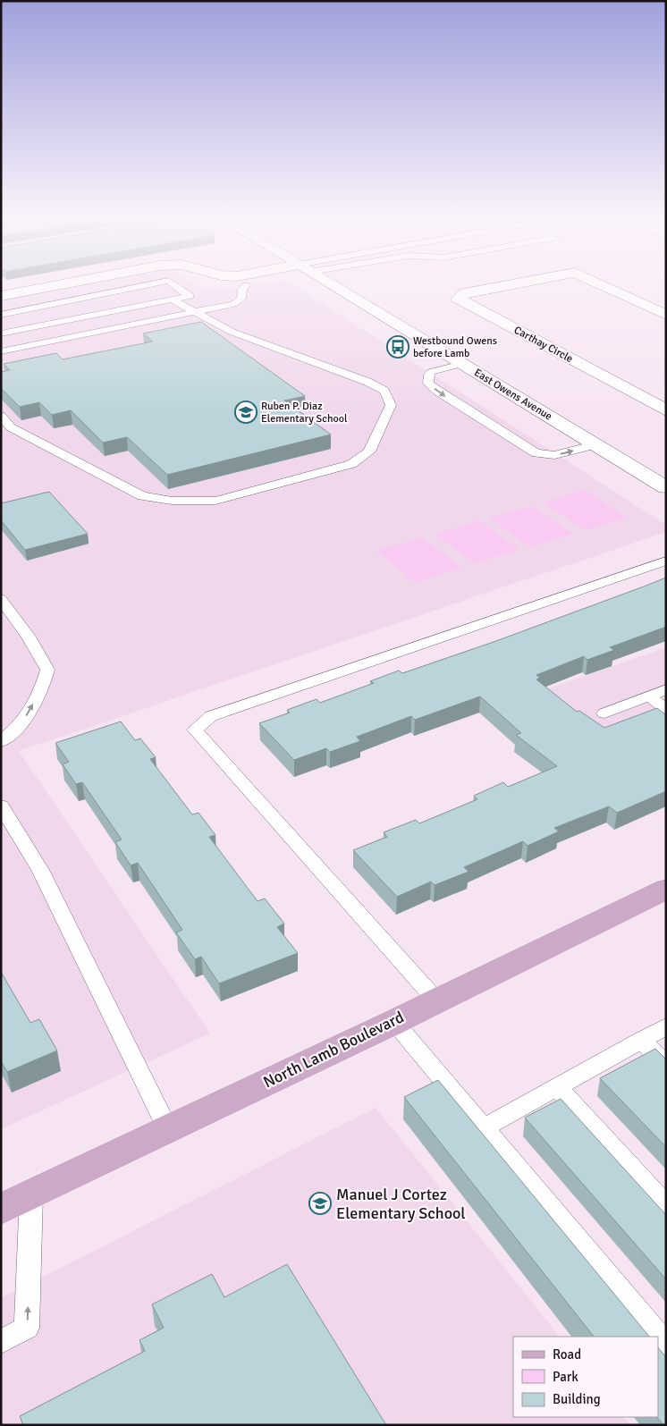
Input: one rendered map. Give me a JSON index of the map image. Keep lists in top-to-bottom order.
{
  "streets": {
    "main road": ["North Lamb Boulevard"],
    "street": ["Carthay Circle", "East Owens Avenue"]
  },
  "places": {
    "bus stop": ["Westbound Owens before Lamb"],
    "school or university": ["Ruben P. Diaz Elementary School", "Manuel J Cortez Elementary School"]
  },
  "legend": ["Road", "Park", "Building"]
}
